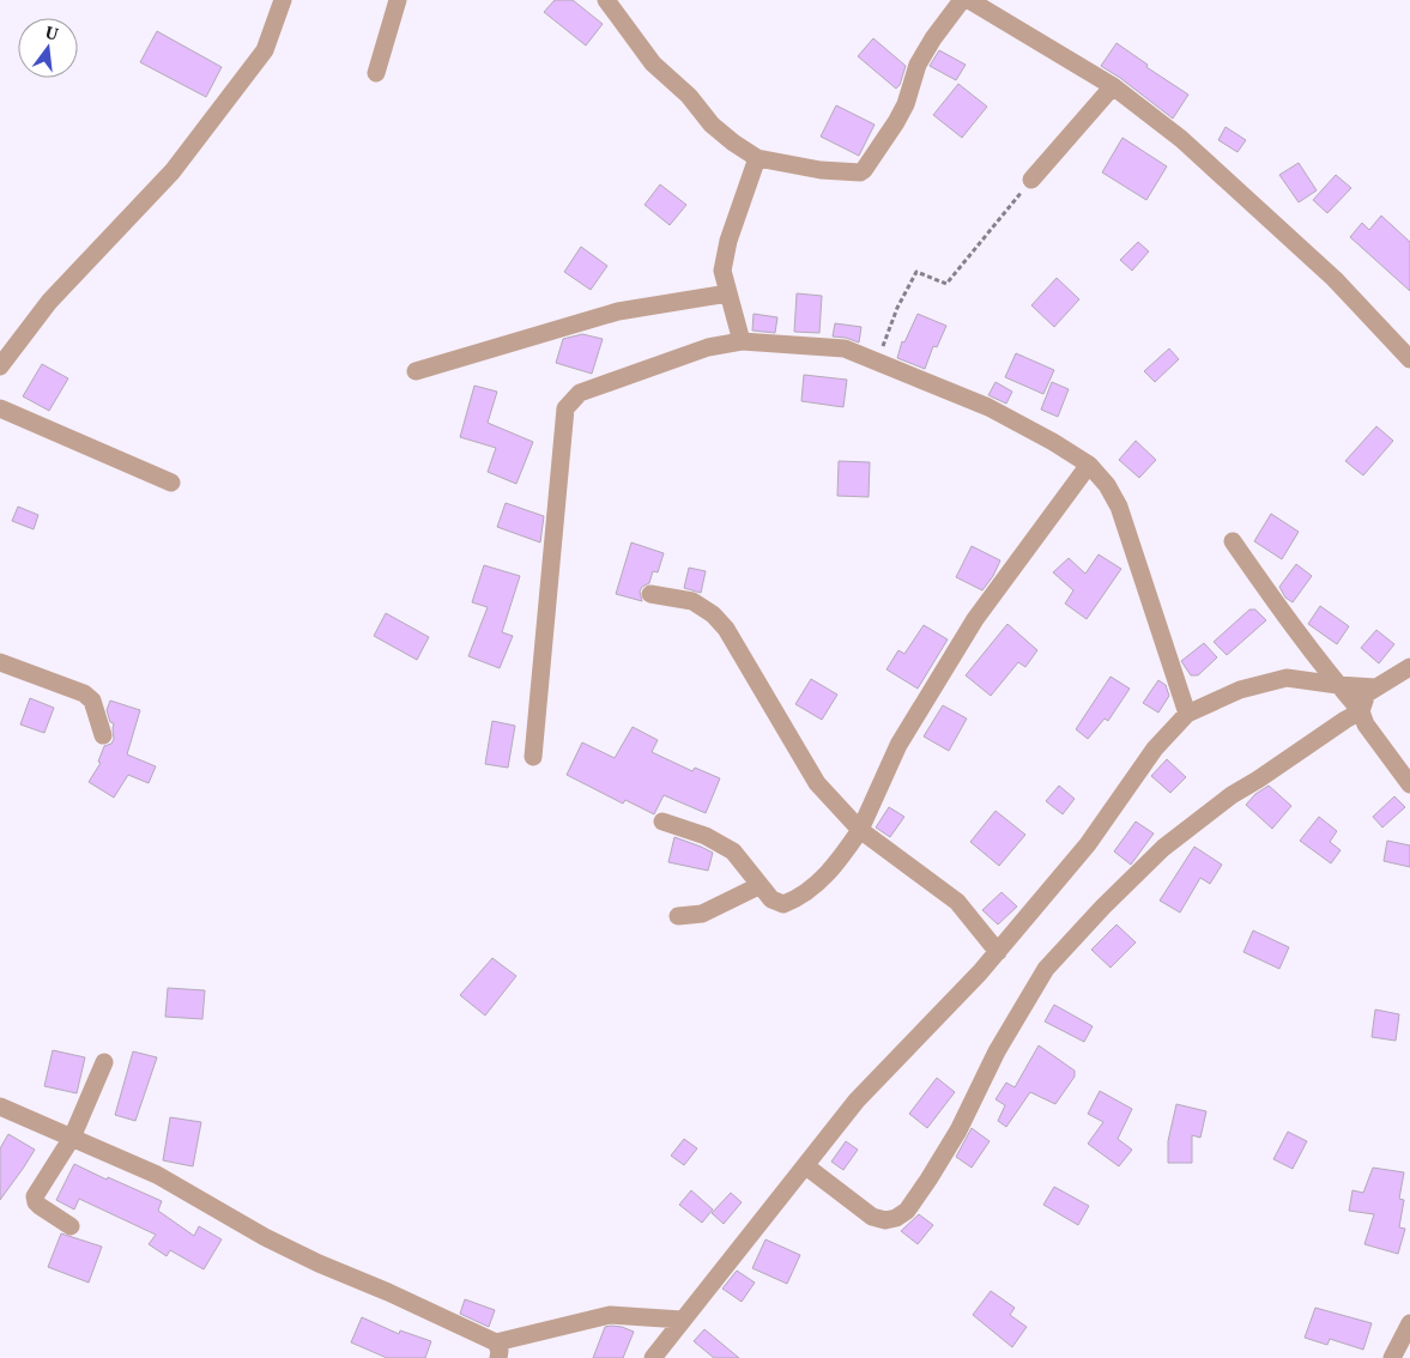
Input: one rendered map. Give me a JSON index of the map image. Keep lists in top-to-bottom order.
{
  "north": "top"
}
